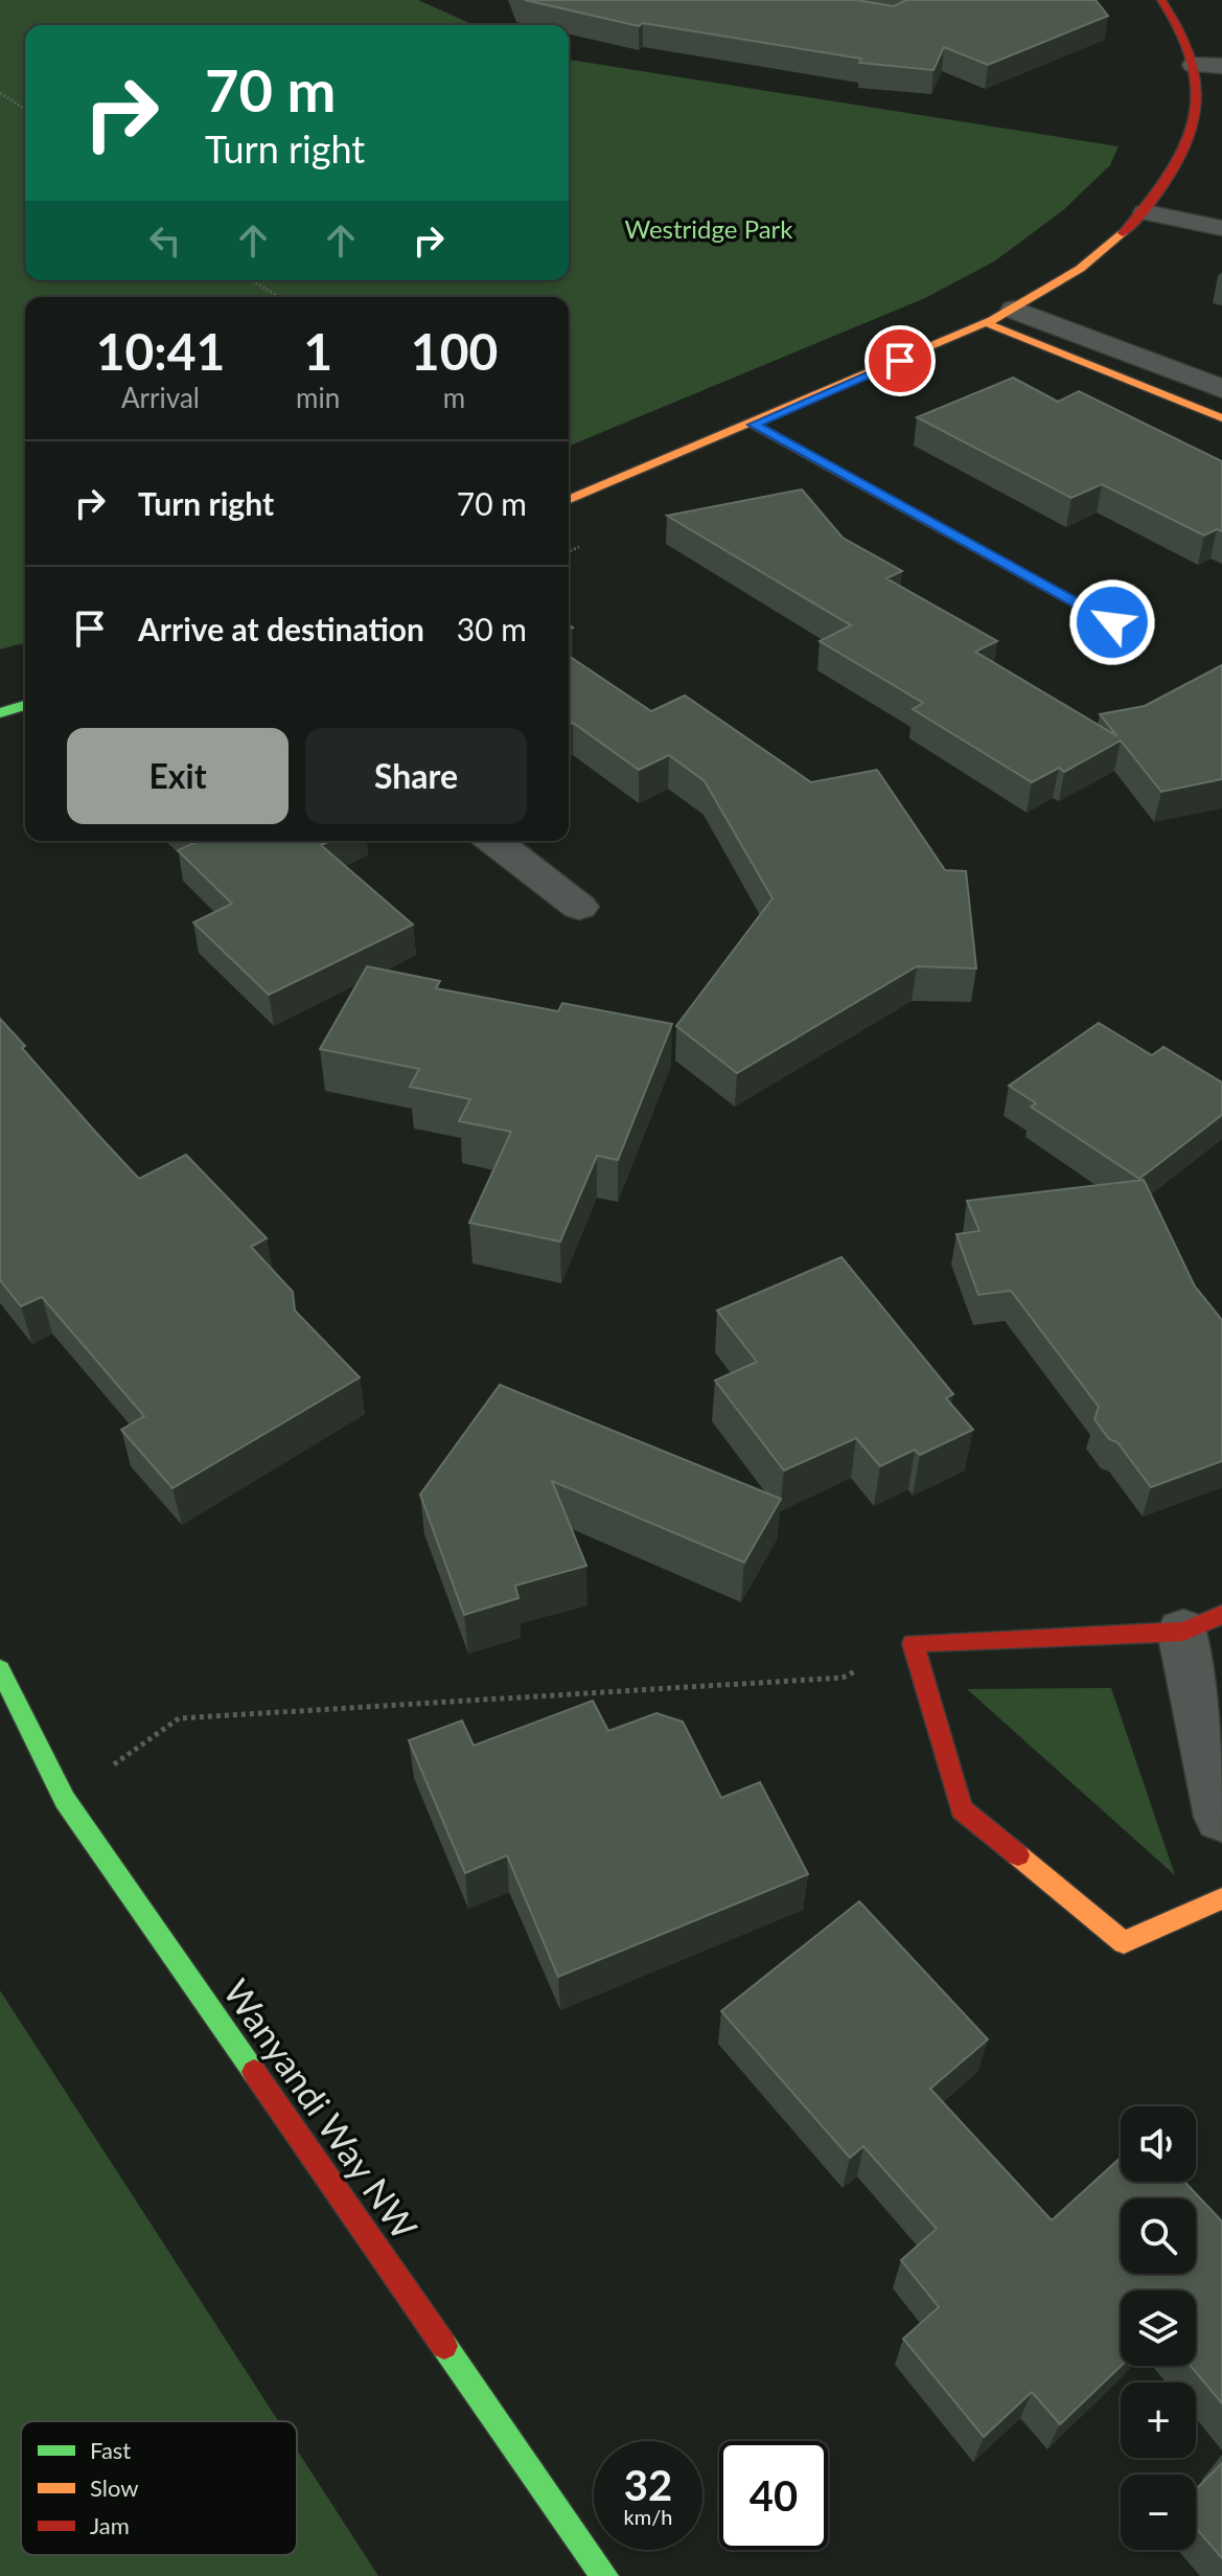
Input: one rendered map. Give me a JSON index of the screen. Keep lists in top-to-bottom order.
{
  "streets": {
    "street": ["Wanyandi Way NW"]
  },
  "parks": ["Westridge Park"],
  "legend": ["Fast", "Slow", "Jam"],
  "page": {
    "turn": ["70 m", "Turn right"],
    "eta": [
      "10:41",
      "Arrival",
      "1",
      "min",
      "100",
      "m"
    ],
    "list": [
      {
        "name": "Turn right",
        "value": "70 m"
      },
      {
        "name": "Arrive at destination",
        "value": "30 m"
      }
    ],
    "buttons": ["Exit", "Share"],
    "map_buttons": ["+", "−"],
    "speed": "32 km/h",
    "limit": "40"
  }
}
